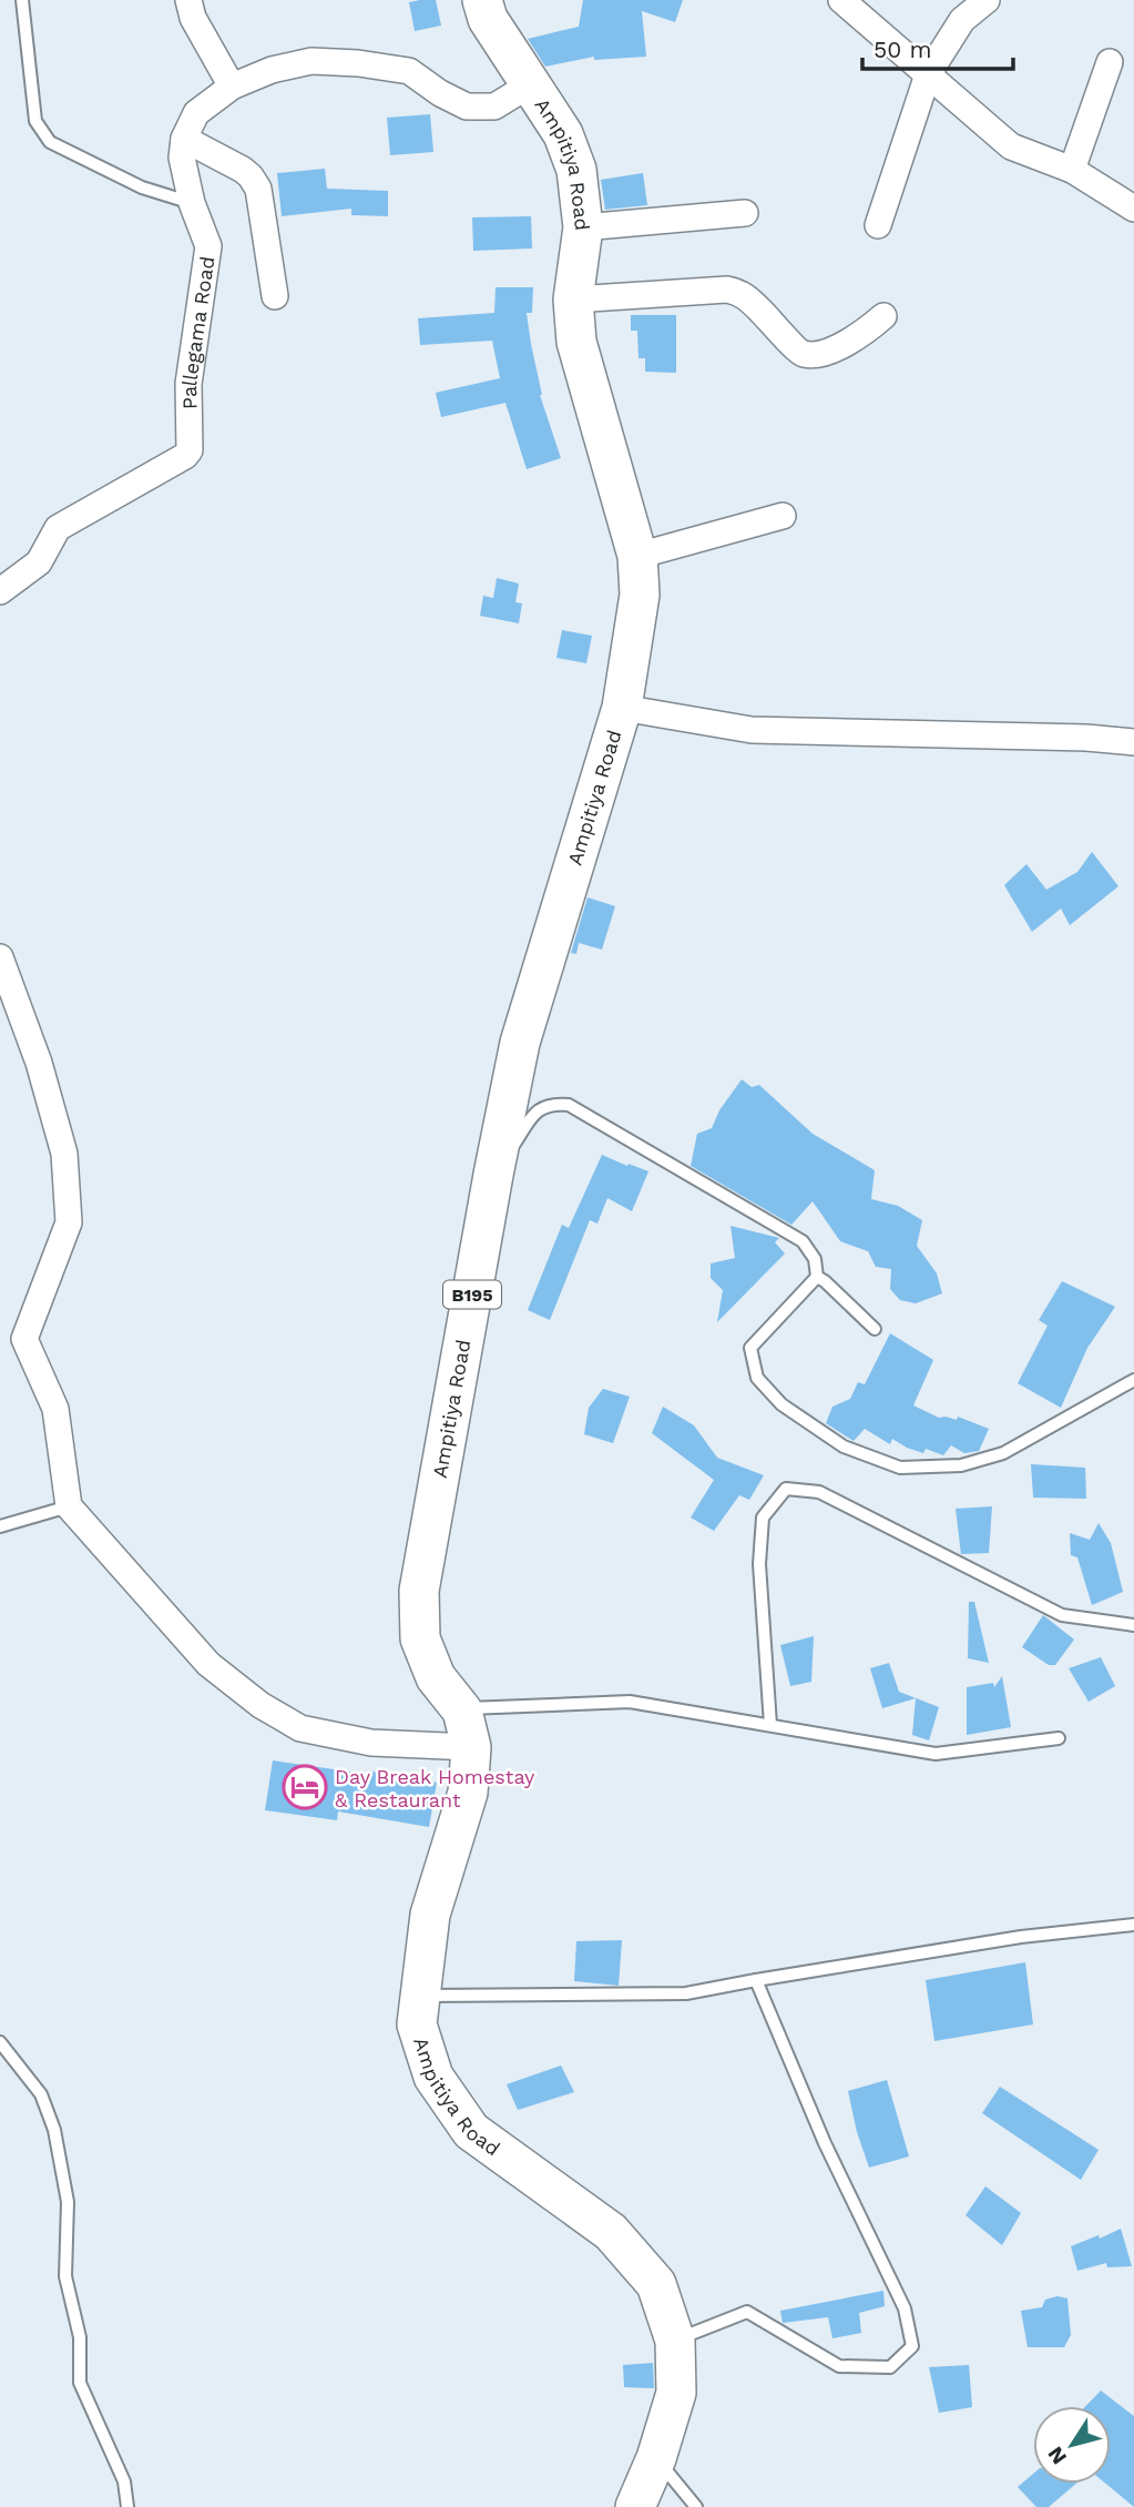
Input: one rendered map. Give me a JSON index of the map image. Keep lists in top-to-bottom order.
{
  "streets": {
    "main road": ["Ampitiya Road", "B195"],
    "street": ["Pallegama Road"]
  },
  "places": {
    "hotel": ["Day Break Homestay & Restaurant"]
  },
  "scale_bar": "50 m",
  "north": "bottom left"
}
